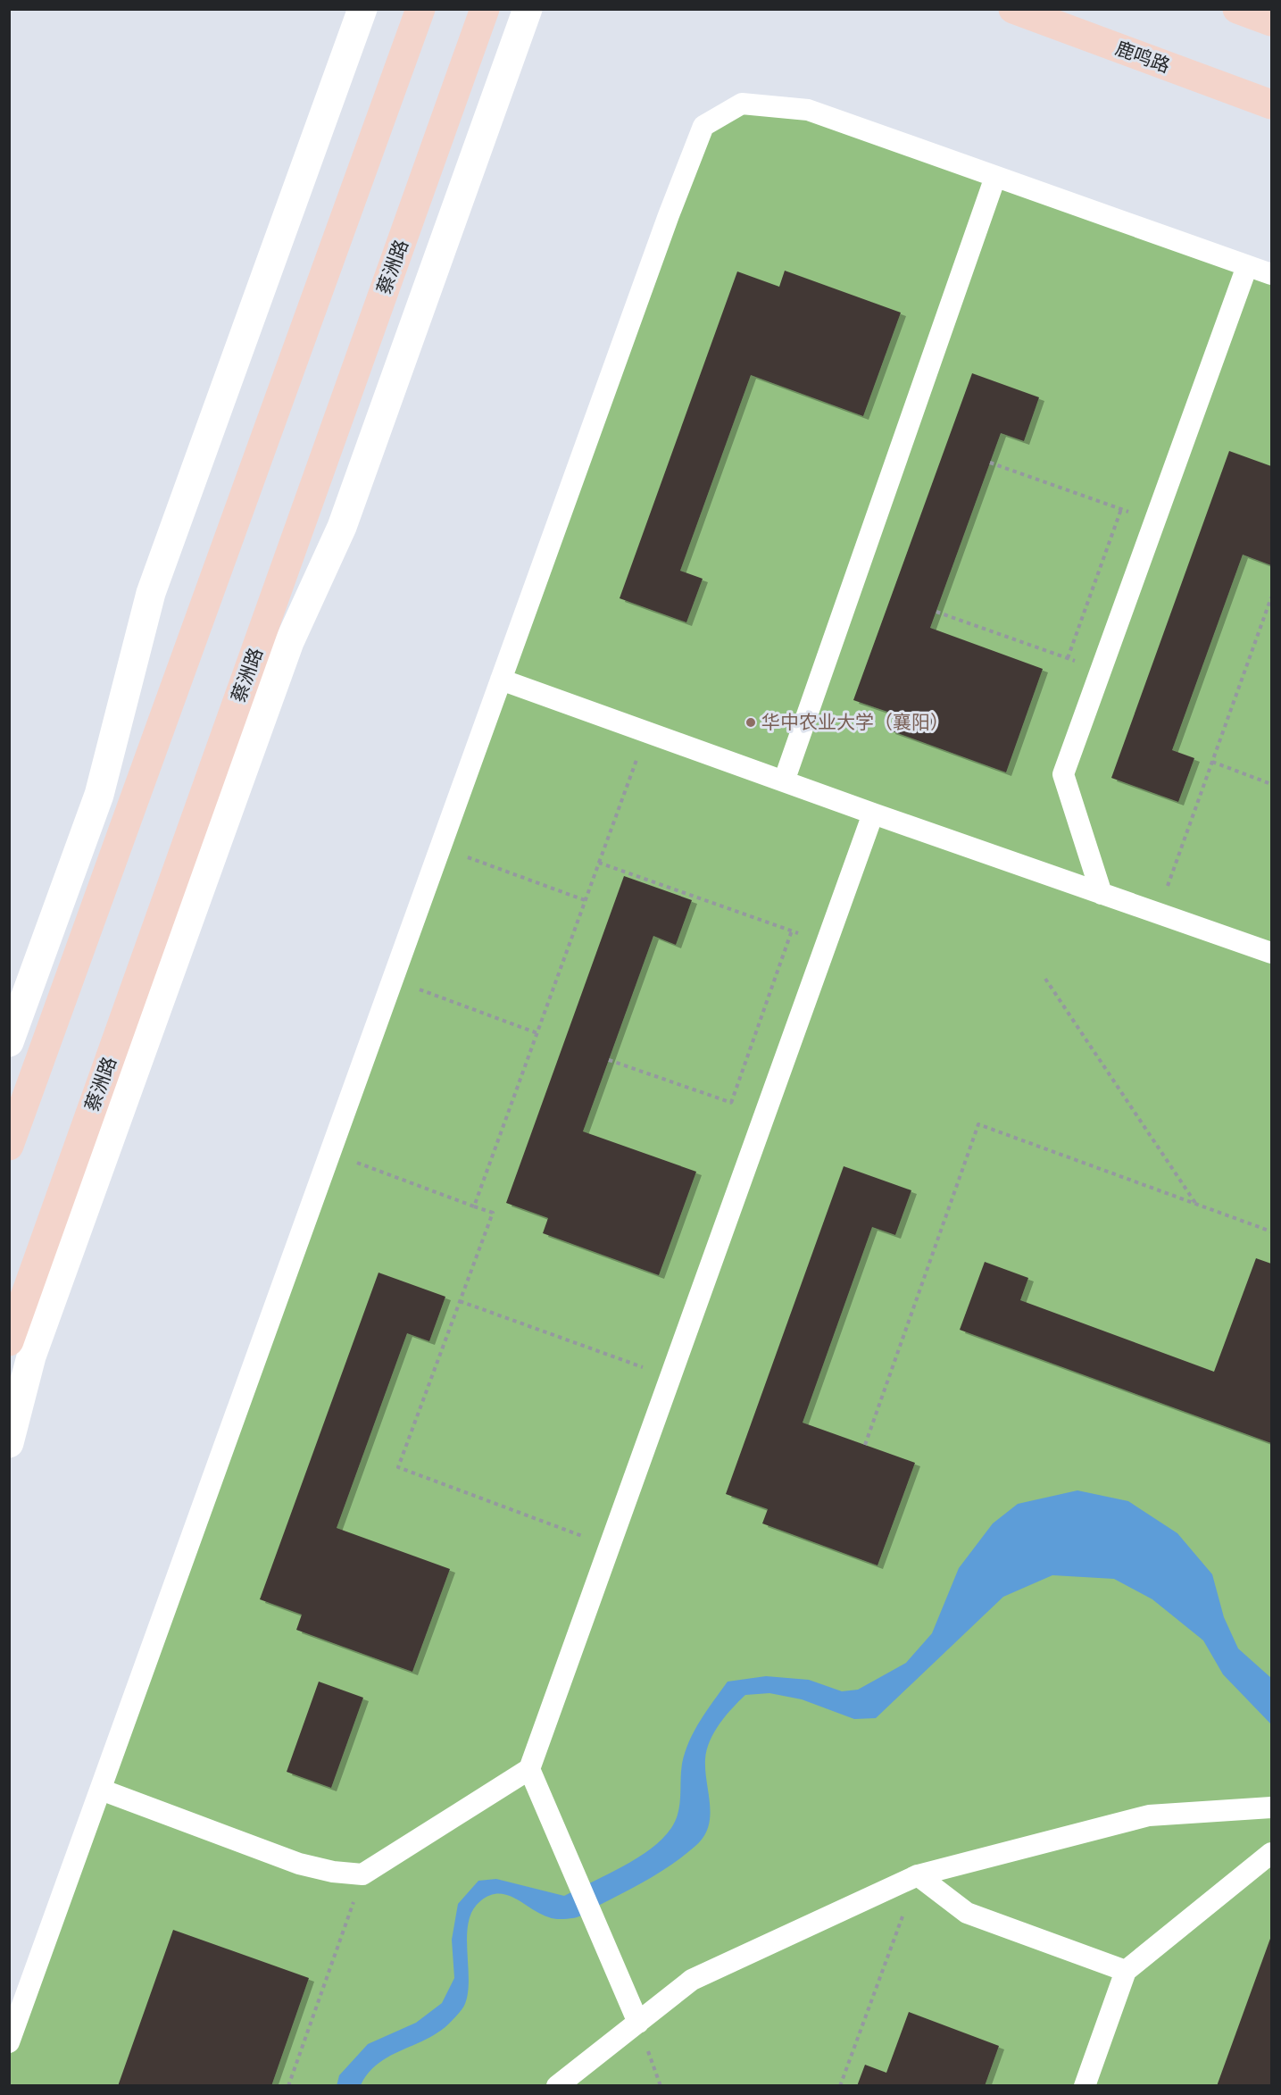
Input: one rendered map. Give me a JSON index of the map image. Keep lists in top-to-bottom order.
{
  "streets": {
    "main road": ["鹿鸣路", "蔡洲路"]
  },
  "places": ["华中农业大学（襄阳）"]
}
